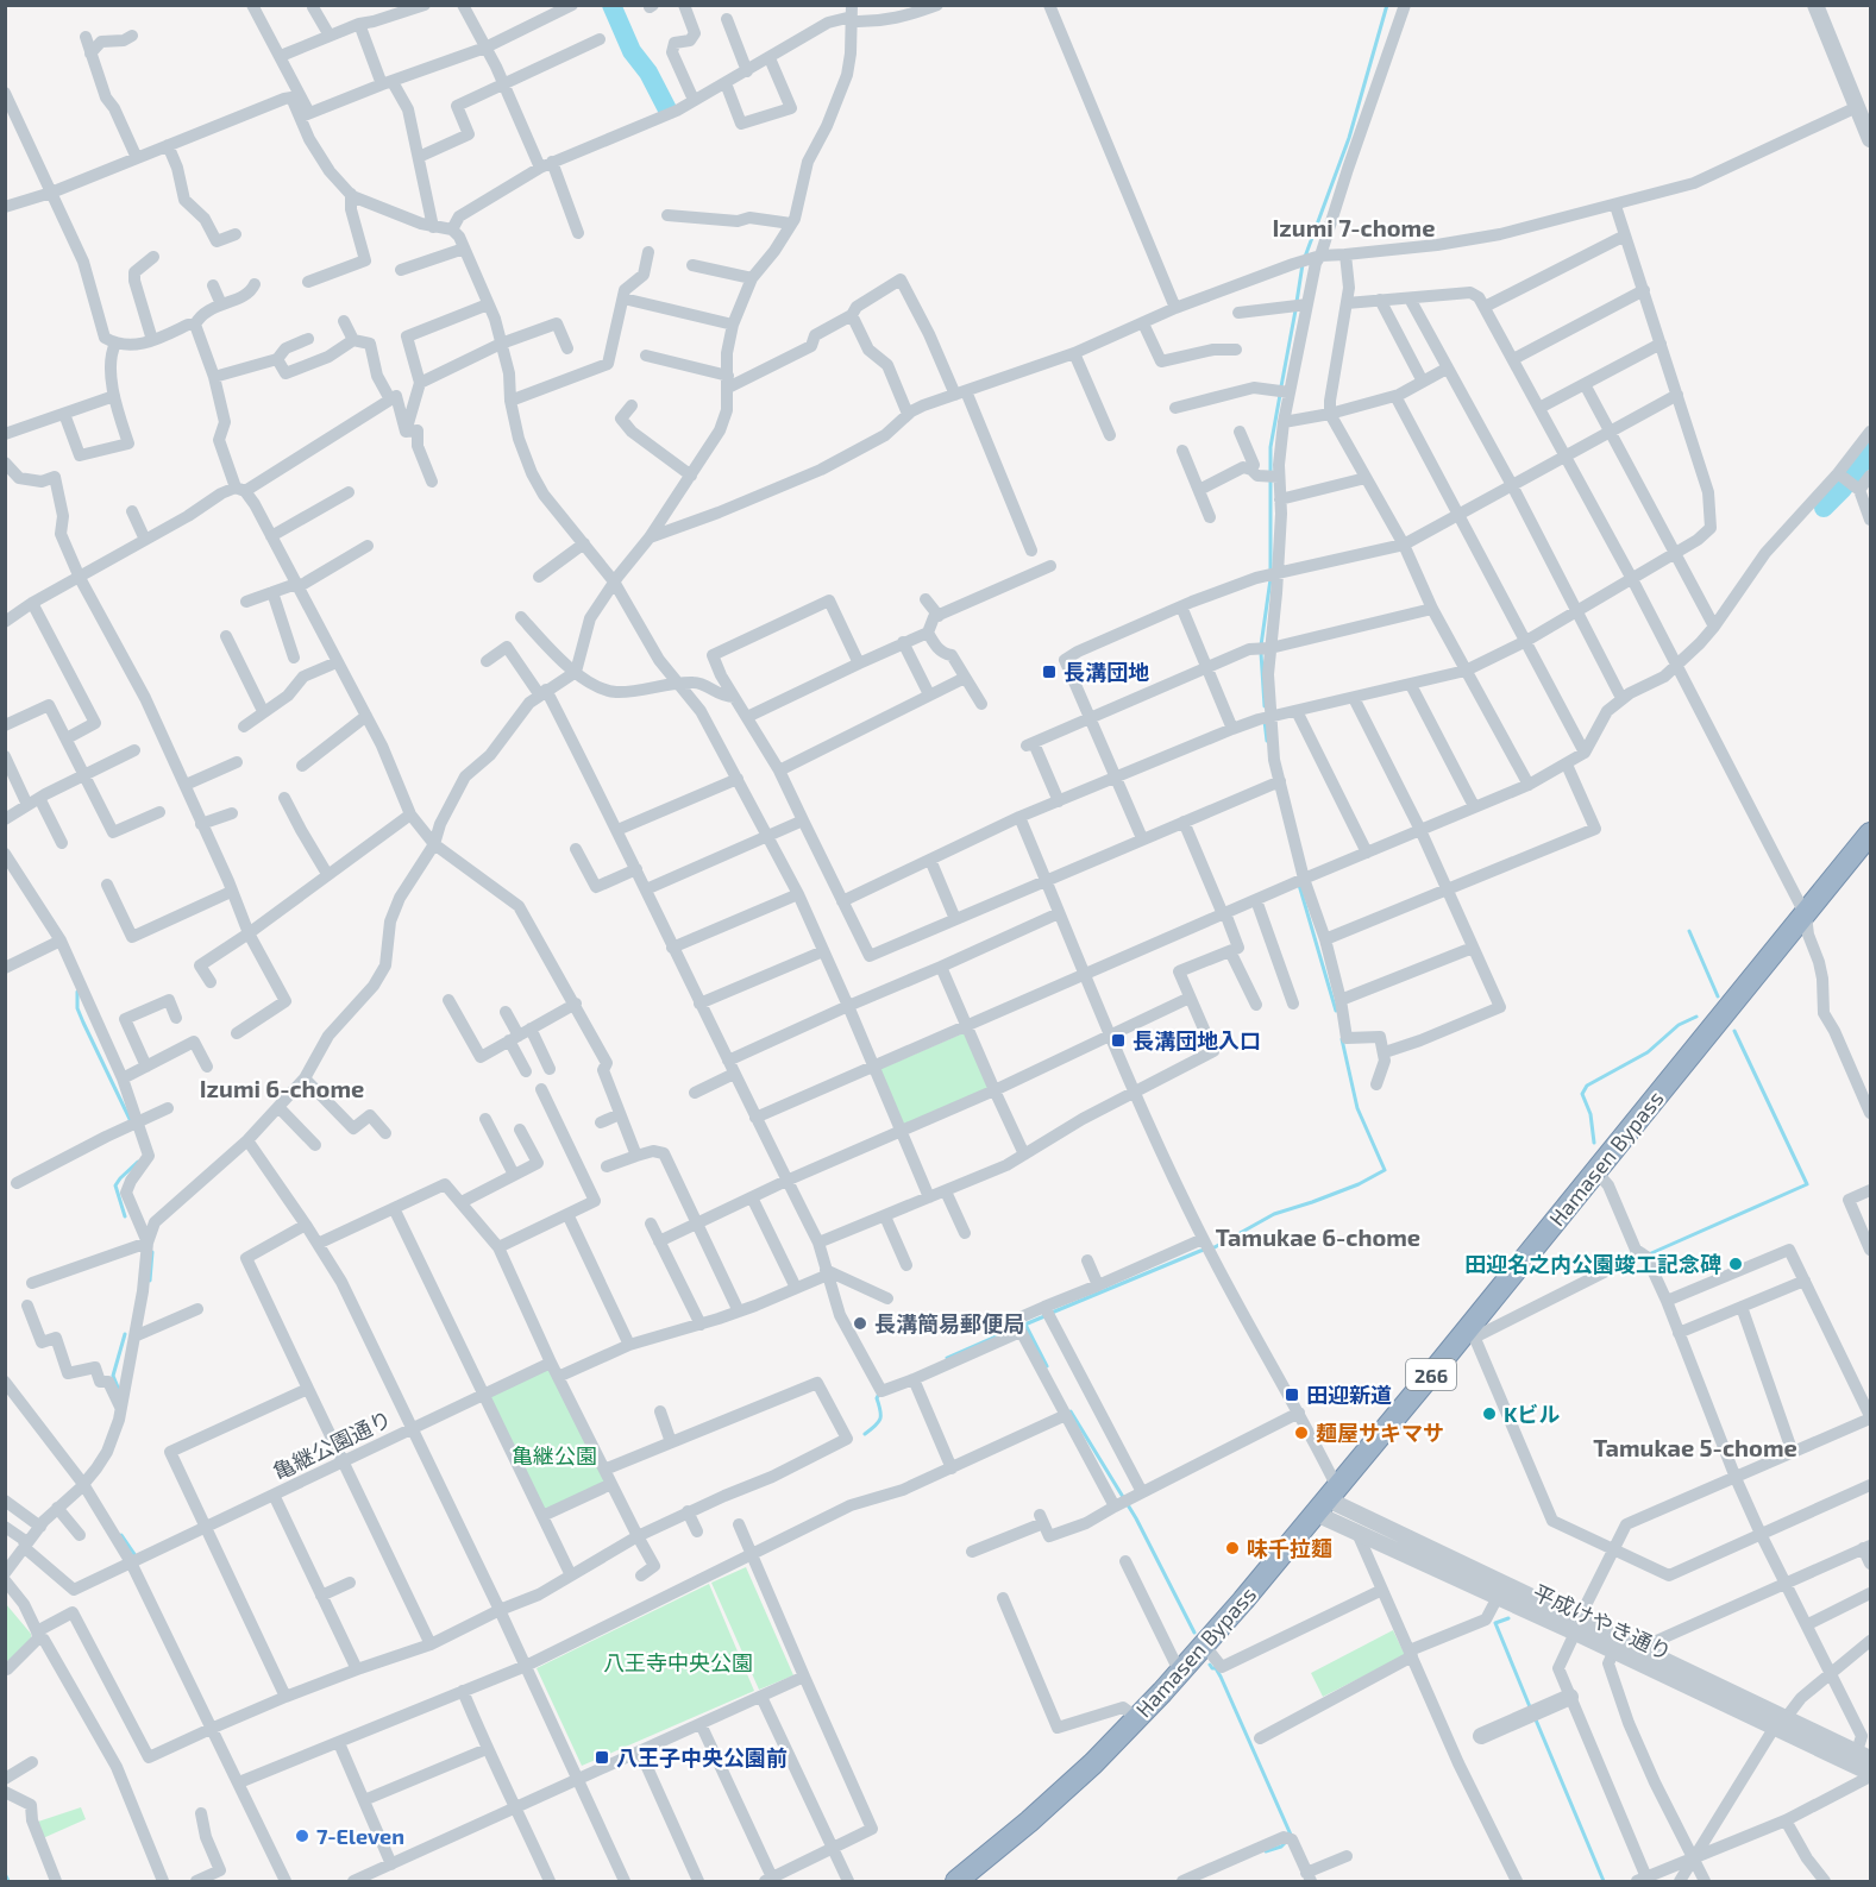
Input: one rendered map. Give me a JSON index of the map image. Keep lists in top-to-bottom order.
{
  "streets": {
    "highway": ["Hamasen Bypass", "266"],
    "street": ["亀継公園通り", "平成けやき通り"]
  },
  "crossings": [
    ["Hamasen Bypass", "平成けやき通り"]
  ],
  "districts": [
    "Izumi 7-chome",
    "Izumi 6-chome",
    "Tamukae 6-chome",
    "Tamukae 5-chome"
  ],
  "parks": ["亀継公園", "八王寺中央公園"],
  "places": {
    "transit": [
      "長溝団地",
      "長溝団地入口",
      "田迎新道",
      "八王子中央公園前"
    ],
    "other": [
      "田迎名之内公園竣工記念碑",
      "長溝簡易郵便局",
      "Kビル",
      "麺屋サキマサ",
      "味千拉麵",
      "7-Eleven"
    ]
  }
}
